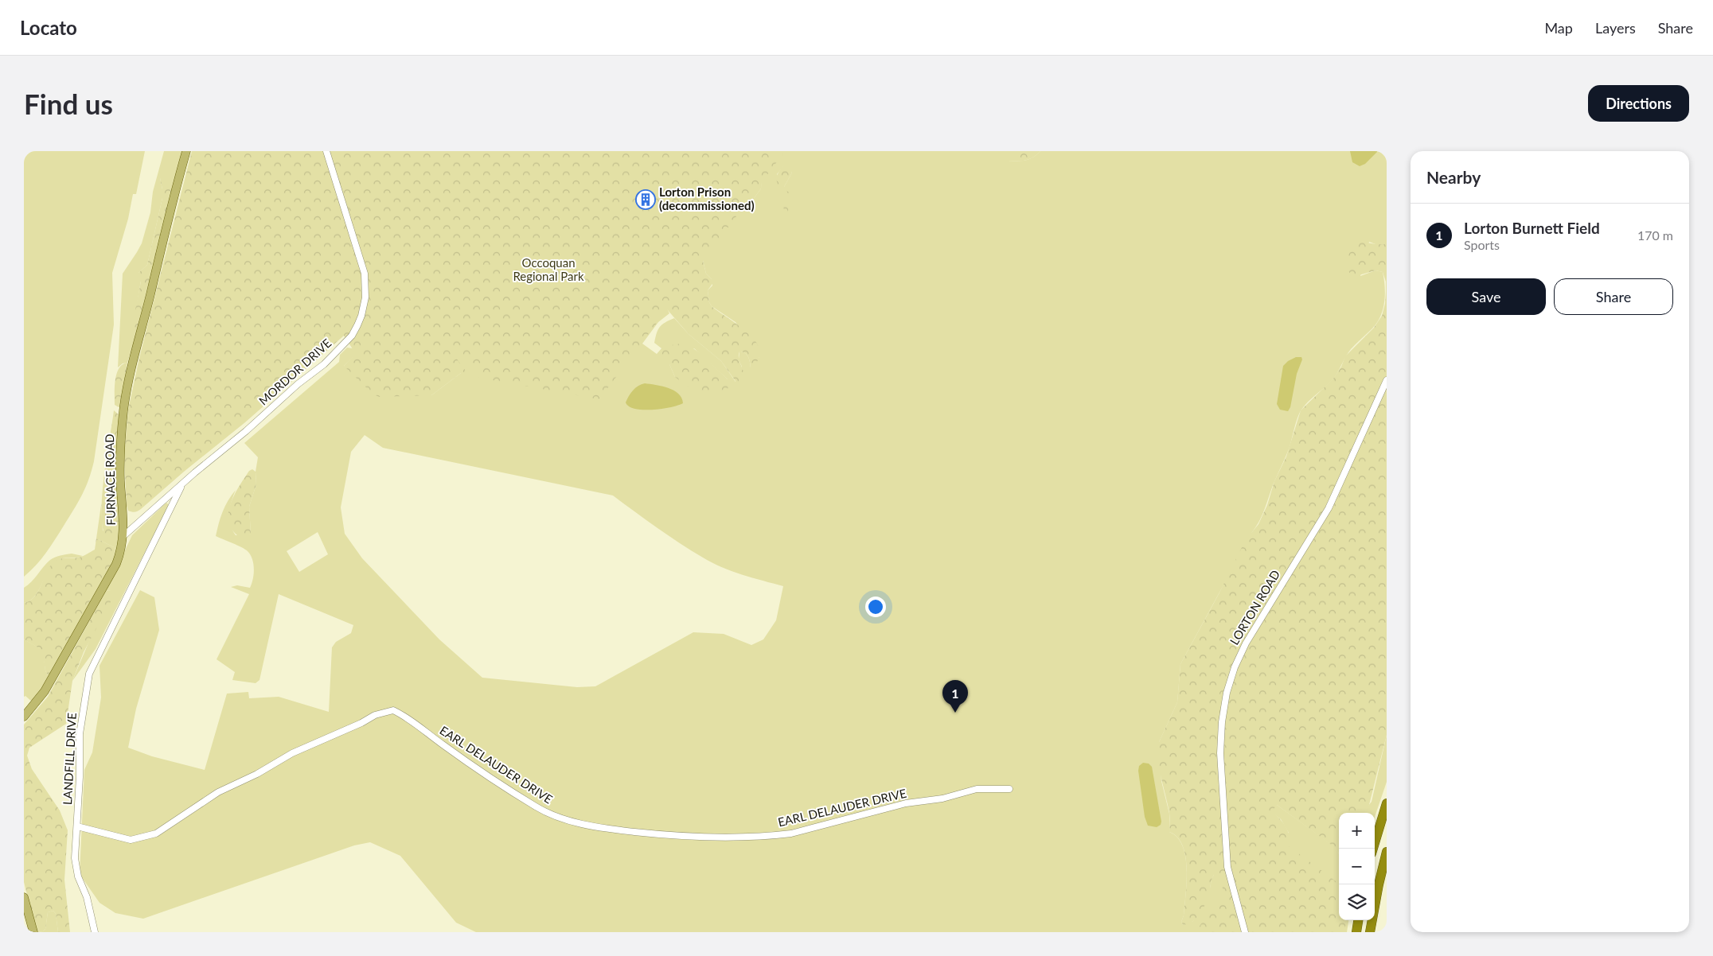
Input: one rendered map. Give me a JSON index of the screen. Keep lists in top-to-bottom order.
{
  "streets": {
    "main road": ["FURNACE ROAD"],
    "street": [
      "MORDOR DRIVE",
      "LORTON ROAD",
      "LANDFILL DRIVE",
      "EARL DELAUDER DRIVE"
    ]
  },
  "crossings": [
    ["MORDOR DRIVE", "FURNACE ROAD"],
    ["MORDOR DRIVE", "LANDFILL DRIVE"],
    ["LANDFILL DRIVE", "EARL DELAUDER DRIVE"]
  ],
  "parks": ["Occoquan Regional Park"],
  "places": {
    "building": ["Lorton Prison (decommissioned)"]
  },
  "page": {
    "header": "Locato",
    "nav": ["Map", "Layers", "Share"],
    "buttons": [
      "Directions",
      ["Save", "Share"]
    ],
    "title": "Find us",
    "heading": "Nearby",
    "list": [
      {
        "mark": "1",
        "name": "Lorton Burnett Field",
        "note": "Sports",
        "value": "170 m"
      }
    ],
    "pins": "1",
    "map_buttons": ["+", "−"]
  }
}
